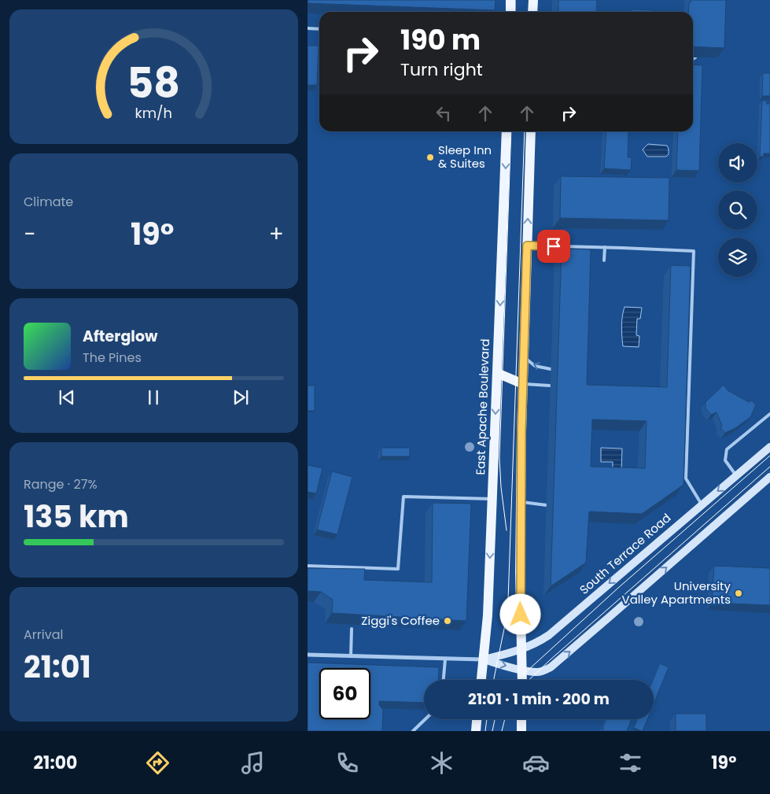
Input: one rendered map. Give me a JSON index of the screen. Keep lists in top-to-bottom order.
{
  "streets": {
    "main road": ["East Apache Boulevard"],
    "street": ["South Terrace Road"]
  },
  "crossings": [
    ["East Apache Boulevard", "South Terrace Road"]
  ],
  "places": ["Sleep Inn & Suites", "University Valley Apartments", "Ziggi's Coffee"],
  "page": {
    "turn": ["190 m", "Turn right"],
    "tile": [
      "Climate",
      ["Range · 27%", "135 km"],
      ["Arrival", "21:01"]
    ],
    "heat": ["−", "19°", "+"],
    "song": ["Afterglow", "The Pines"],
    "limit": "60",
    "trip": "21:01 · 1 min · 200 m",
    "tabs": ["21:00", "19°"],
    "gauge": ["58", "km/h"]
  }
}
